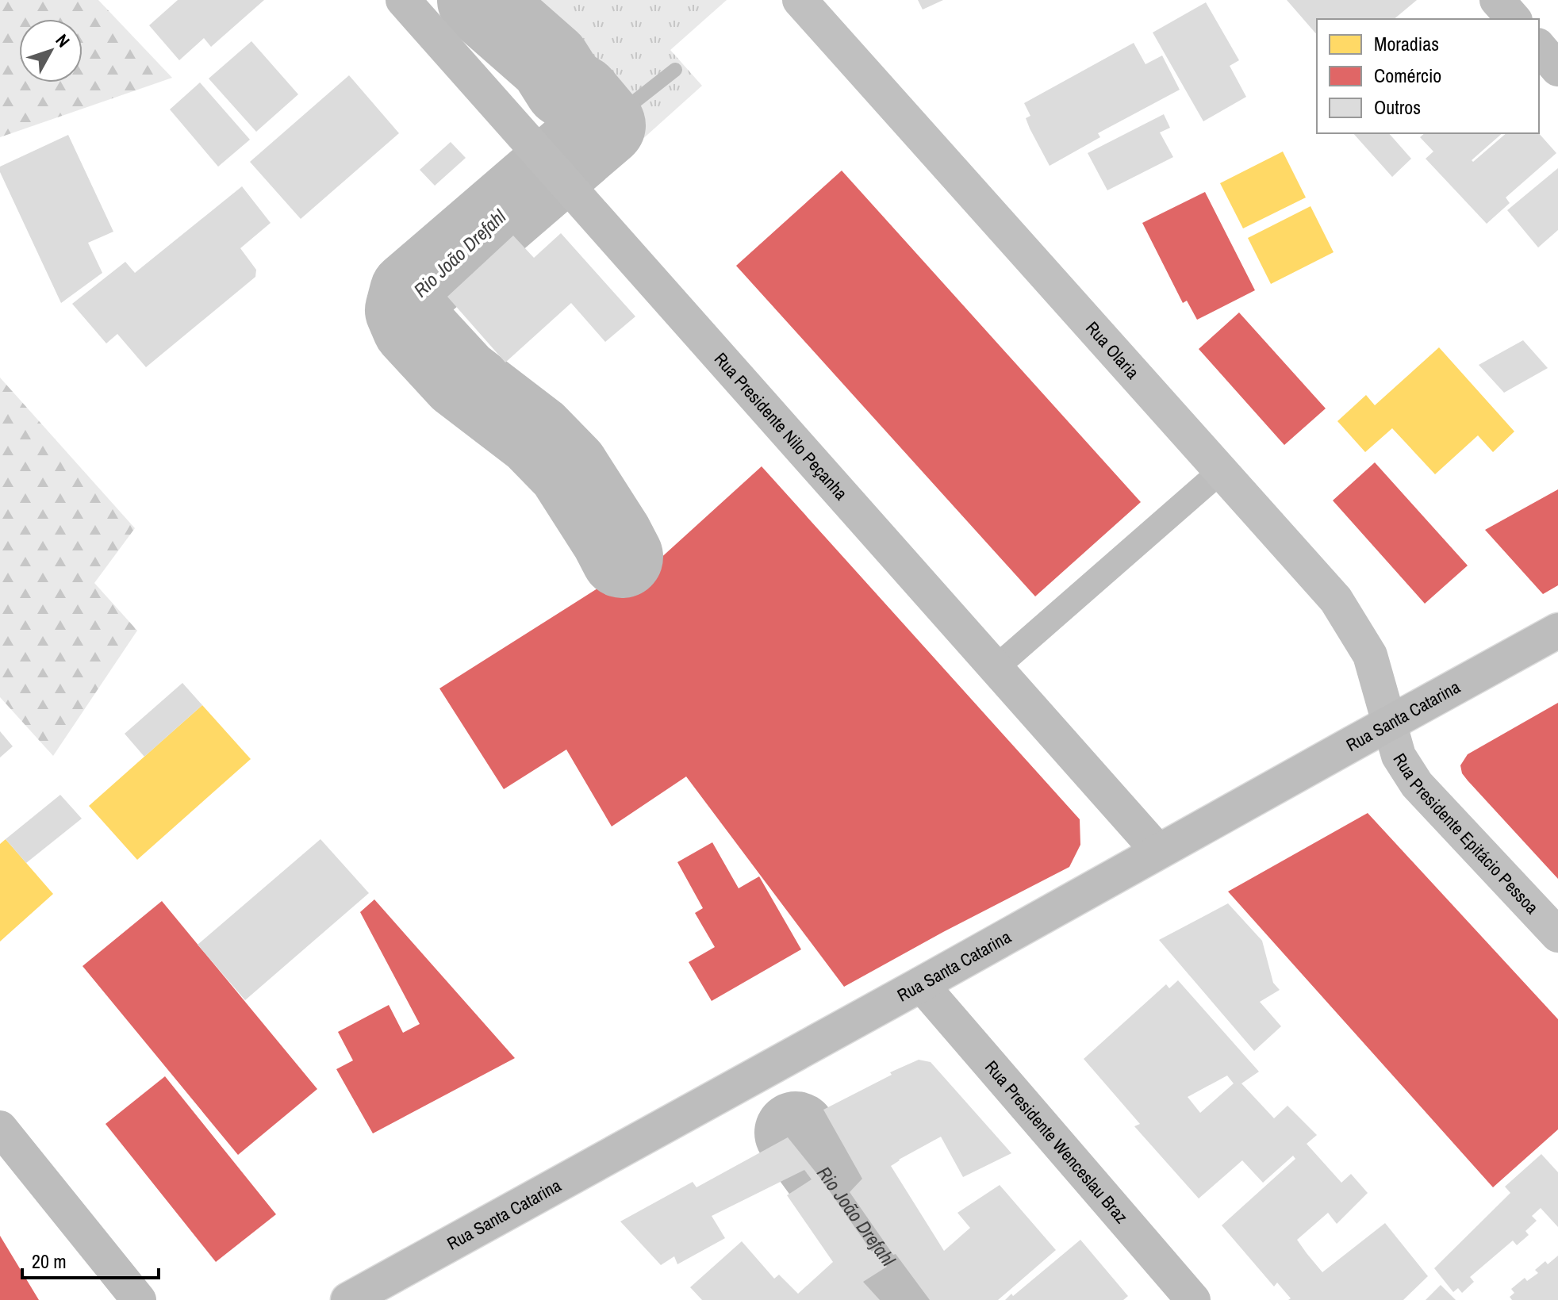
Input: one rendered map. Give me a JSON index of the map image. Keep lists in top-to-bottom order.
{
  "streets": {
    "street": [
      "Rua Olaria",
      "Rua Presidente Nilo Peçanha",
      "Rua Santa Catarina",
      "Rua Presidente Epitácio Pessoa",
      "Rua Presidente Wenceslau Braz"
    ]
  },
  "crossings": [
    ["Rua Olaria", "Rua Santa Catarina"],
    ["Rua Olaria", "Rua Presidente Epitácio Pessoa"],
    ["Rua Presidente Nilo Peçanha", "Rua Santa Catarina"],
    ["Rua Santa Catarina", "Rua Presidente Epitácio Pessoa"],
    ["Rua Santa Catarina", "Rua Presidente Wenceslau Braz"]
  ],
  "water": ["Rio João Drefahl"],
  "legend": ["Moradias", "Comércio", "Outros"],
  "scale_bar": "20 m",
  "north": "top right"
}
